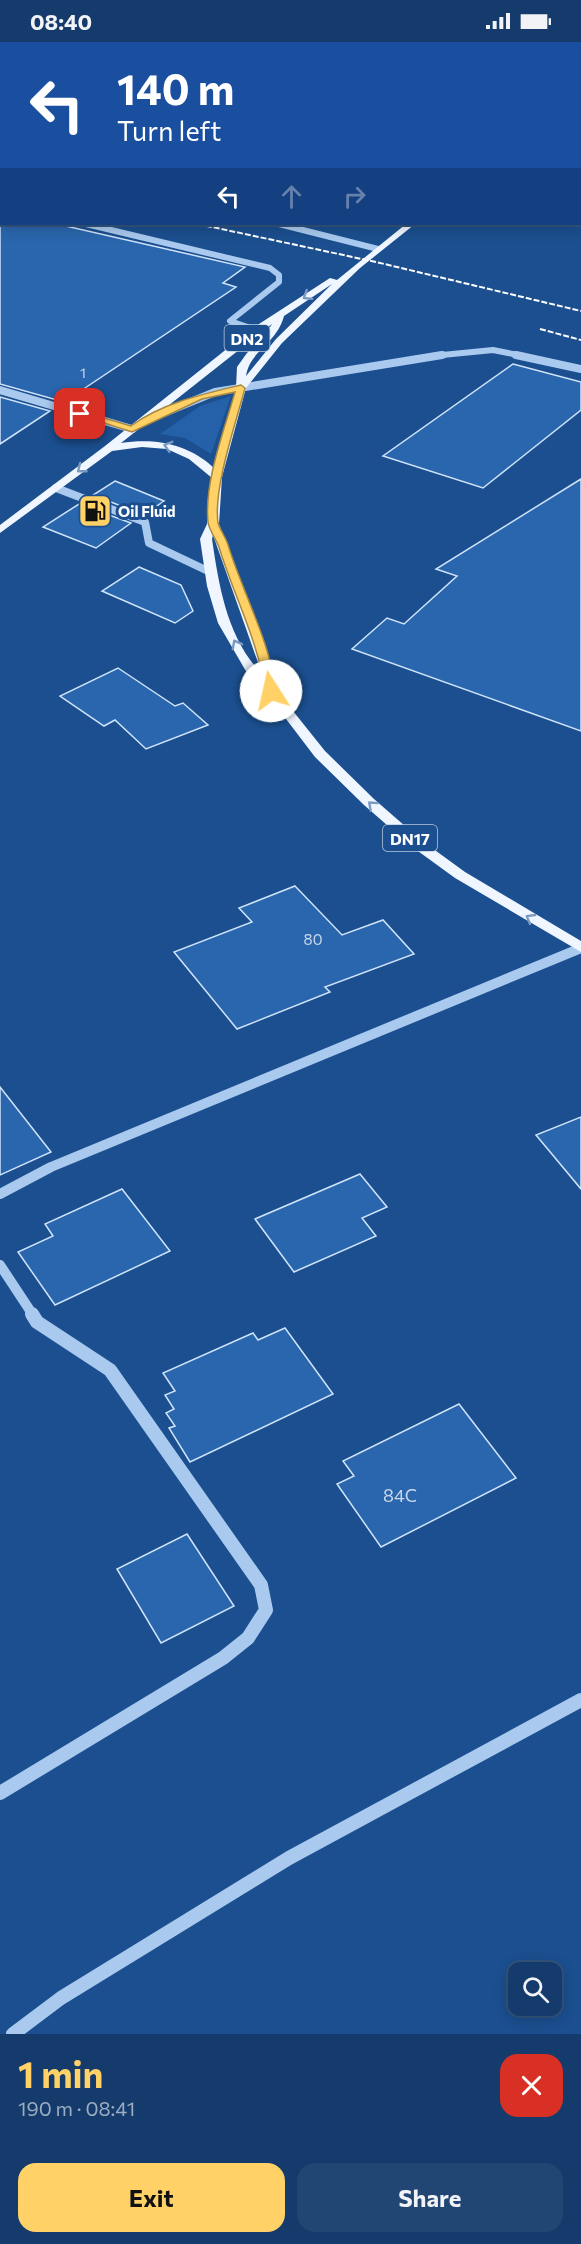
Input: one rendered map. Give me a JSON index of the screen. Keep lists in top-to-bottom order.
{
  "streets": {
    "main road": ["DN2", "DN17"]
  },
  "crossings": [
    ["DN2", "DN17"]
  ],
  "places": {
    "fuel station": ["Oil Fluid"]
  },
  "house_numbers": ["1", "80", "84C"],
  "page": {
    "status": "08:40",
    "turn": ["140 m", "Turn left"],
    "heading": ["1 min", "190 m · 08:41"],
    "buttons": ["Exit", "Share"]
  }
}
